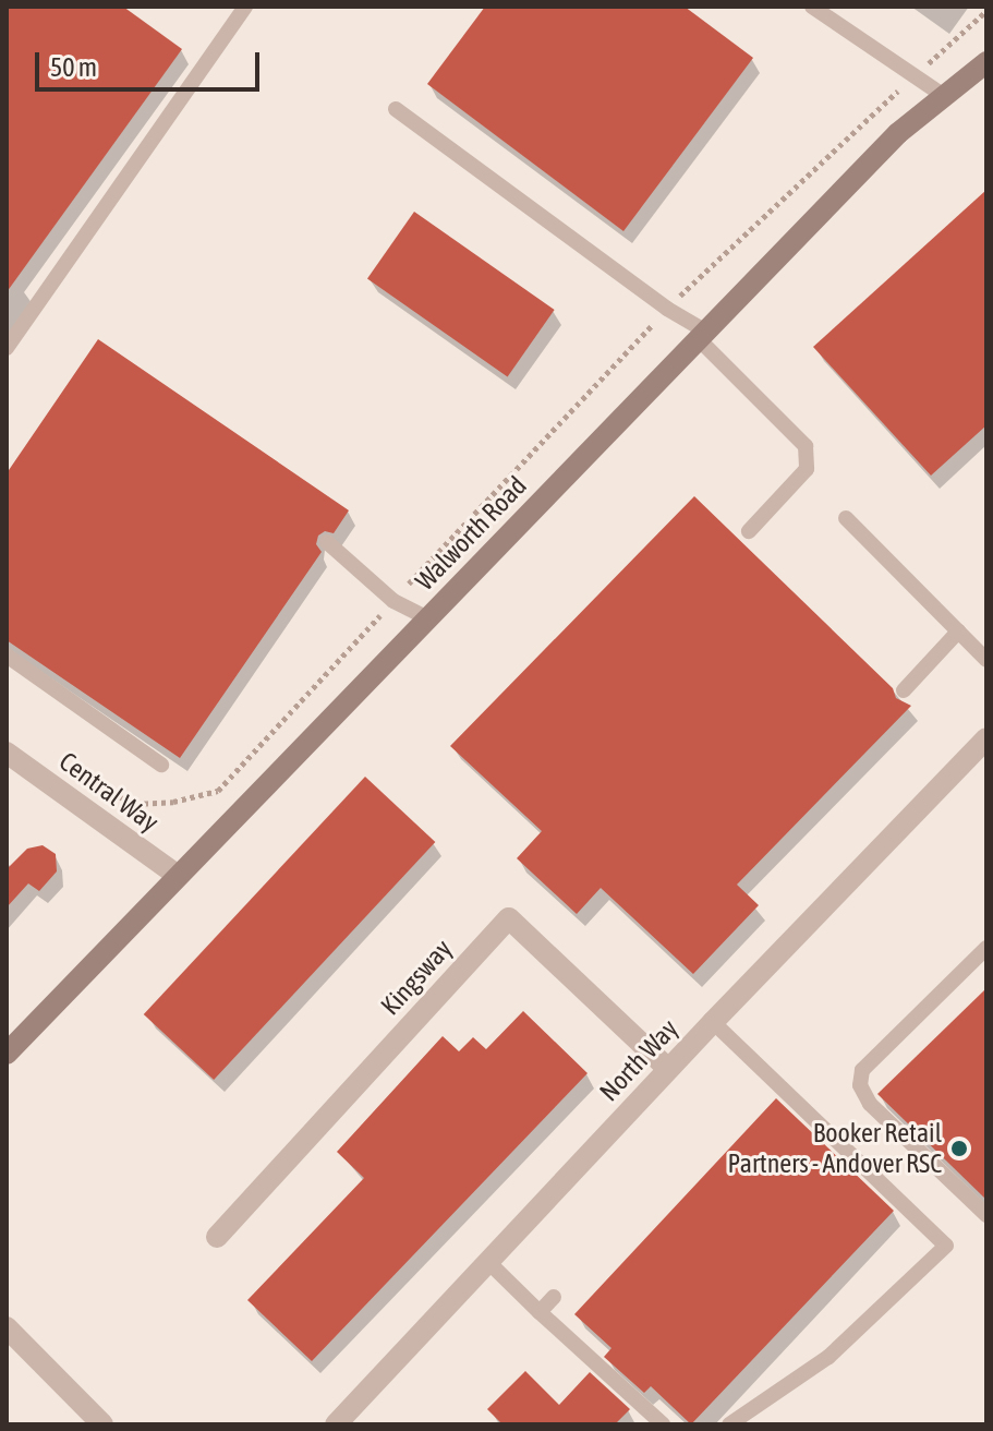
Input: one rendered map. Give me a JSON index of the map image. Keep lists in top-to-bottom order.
{
  "streets": {
    "street": [
      "Walworth Road",
      "Central Way",
      "Kingsway",
      "North Way"
    ]
  },
  "crossings": [
    ["Walworth Road", "Central Way"],
    ["Kingsway", "North Way"]
  ],
  "places": ["Booker Retail Partners - Andover RSC"],
  "scale_bar": "50 m"
}
